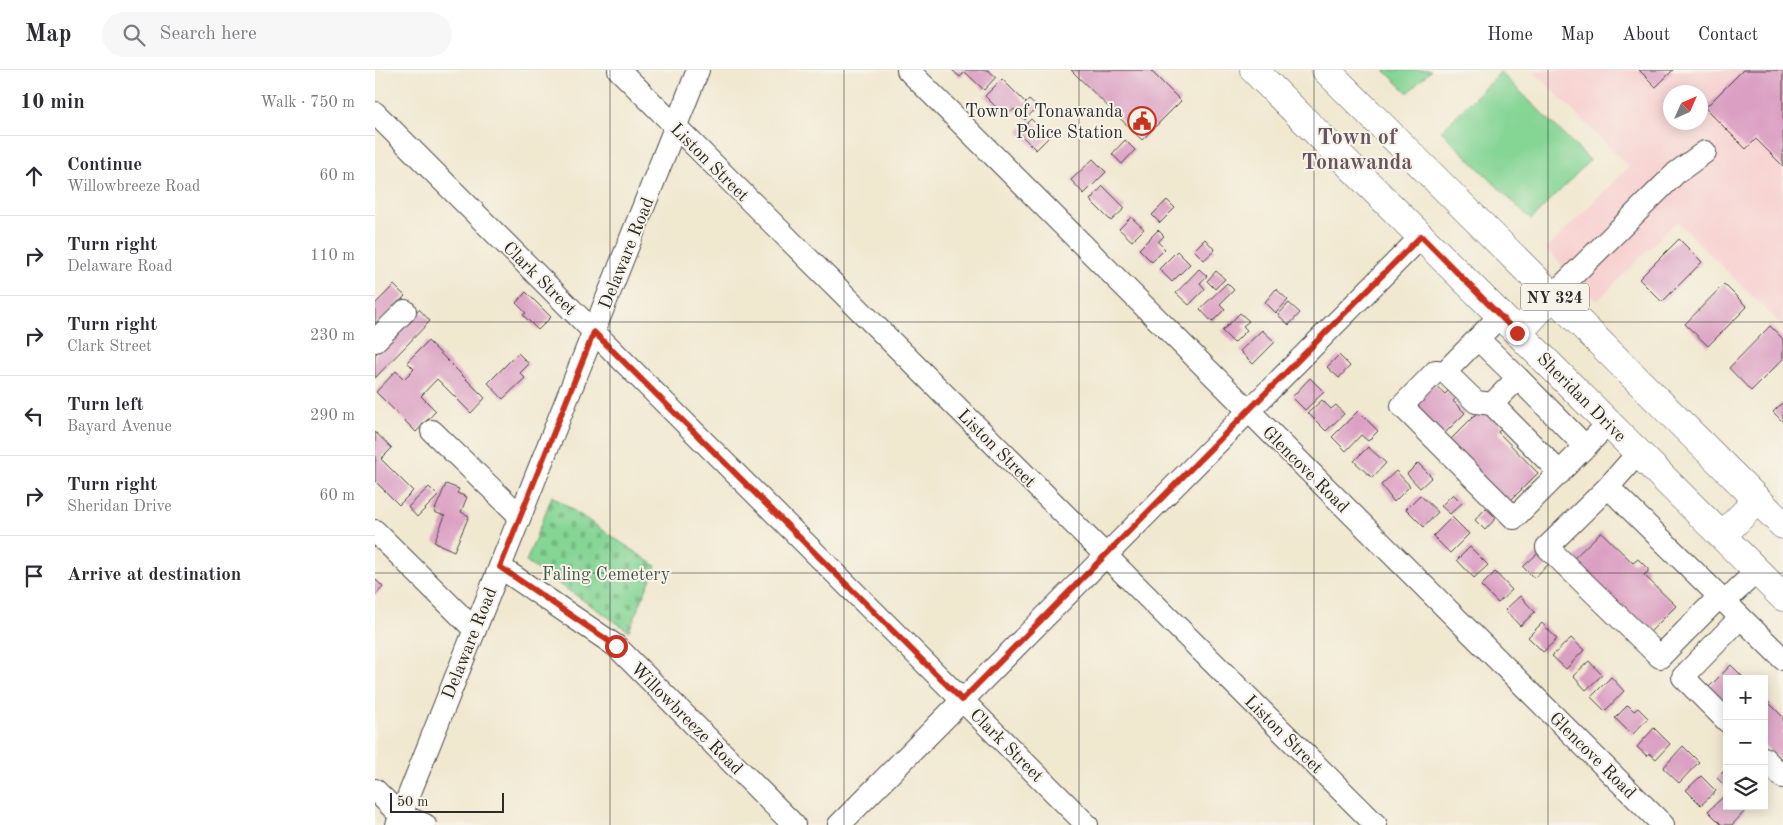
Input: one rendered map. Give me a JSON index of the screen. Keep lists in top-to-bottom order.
{
  "streets": {
    "main road": ["NY 324", "Sheridan Drive"],
    "street": [
      "Liston Street",
      "Delaware Road",
      "Clark Street",
      "Glencove Road",
      "Willowbreeze Road"
    ]
  },
  "crossings": [
    ["Liston Street", "Delaware Road"],
    ["Delaware Road", "Clark Street"],
    ["Delaware Road", "Willowbreeze Road"]
  ],
  "districts": ["Town of Tonawanda"],
  "parks": ["Faling Cemetery"],
  "places": {
    "public building": ["Town of Tonawanda Police Station"]
  },
  "scale_bar": "50 m",
  "north": "top right",
  "page": {
    "header": "Map",
    "search": "Search here",
    "nav": [
      "Home",
      "Map",
      "About",
      "Contact"
    ],
    "heading": ["10 min", "Walk · 750 m"],
    "list": [
      ["Continue", "Willowbreeze Road", "60 m"],
      ["Turn right", "Delaware Road", "110 m"],
      ["Turn right", "Clark Street", "230 m"],
      ["Turn left", "Bayard Avenue", "290 m"],
      ["Turn right", "Sheridan Drive", "60 m"],
      "Arrive at destination"
    ],
    "map_buttons": ["+", "−"],
    "scale": "50 m"
  }
}
